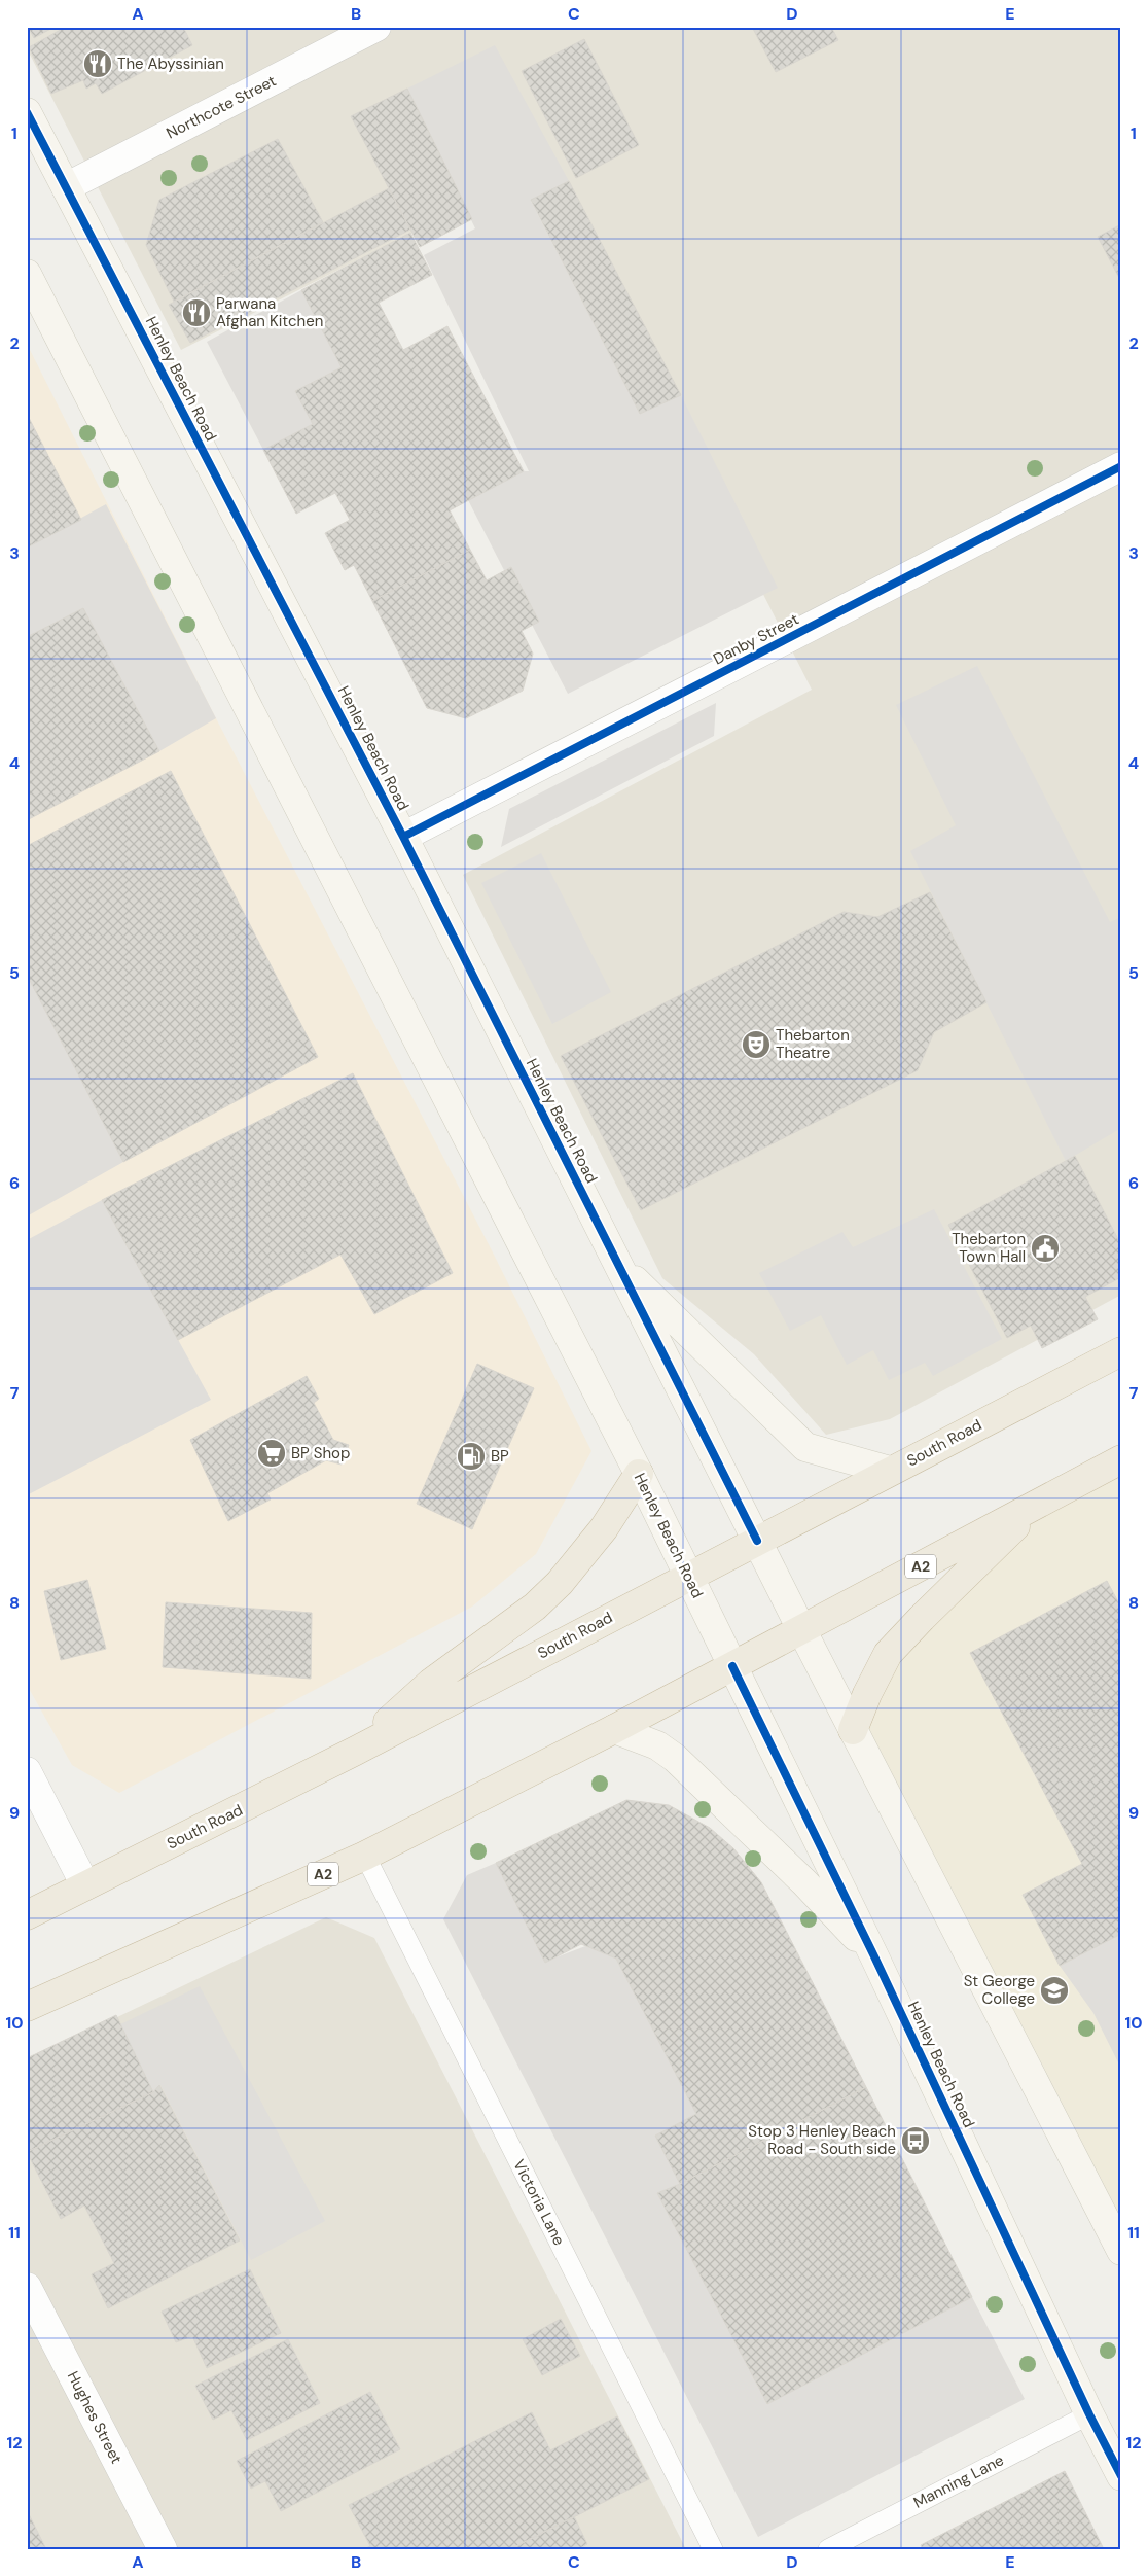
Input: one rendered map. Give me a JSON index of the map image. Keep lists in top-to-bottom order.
{
  "streets": {
    "highway": ["South Road", "A2"],
    "main road": ["Henley Beach Road"],
    "street": ["Northcote Street", "Danby Street", "Hughes Street"],
    "lane": ["Victoria Lane", "Manning Lane"]
  },
  "crossings": [
    ["Northcote Street", "Henley Beach Road"],
    ["Henley Beach Road", "Danby Street"],
    ["Henley Beach Road", "South Road"],
    ["Henley Beach Road", "A2"],
    ["Henley Beach Road", "Manning Lane"],
    ["A2", "Victoria Lane"]
  ],
  "places": {
    "restaurant": ["The Abyssinian", "Parwana Afghan Kitchen"],
    "theatre": ["Thebarton Theatre"],
    "public building": ["Thebarton Town Hall"],
    "supermarket": ["BP Shop"],
    "fuel station": ["BP"],
    "school or university": ["St George College"],
    "bus stop": ["Stop 3 Henley Beach Road - South side"]
  },
  "grid": {
    "columns": [
      "A",
      "B",
      "C",
      "D",
      "E"
    ],
    "rows": [
      "1",
      "2",
      "3",
      "4",
      "5",
      "6",
      "7",
      "8",
      "9",
      "10",
      "11",
      "12"
    ]
  }
}
